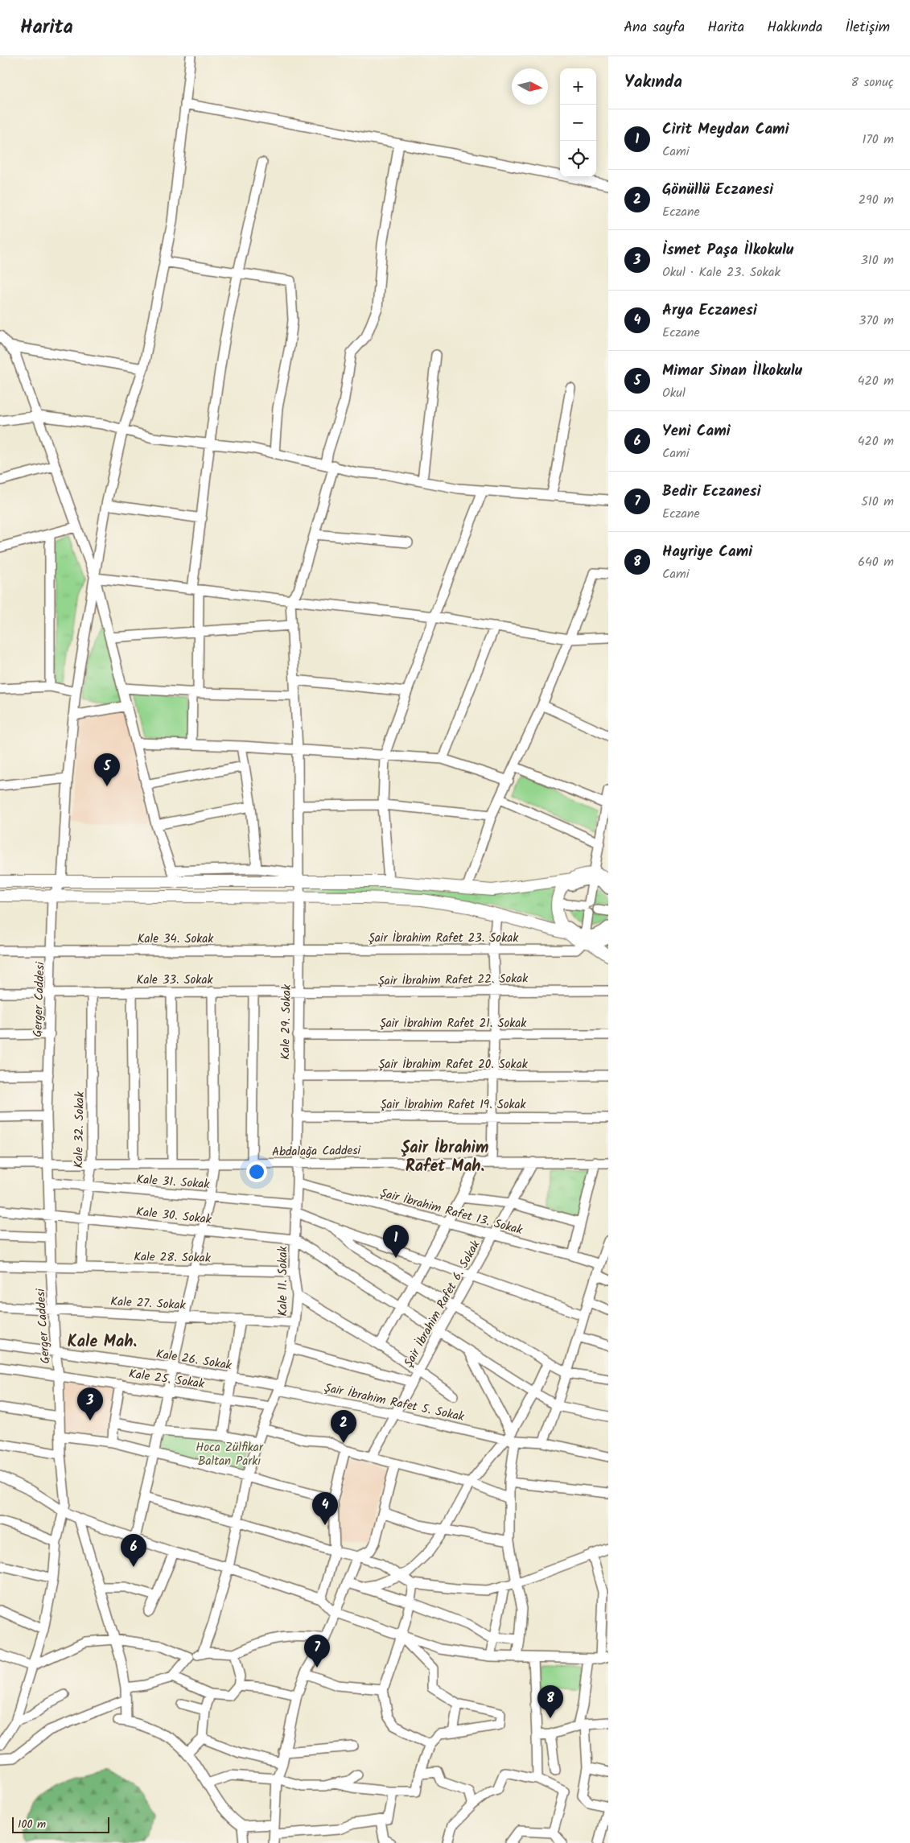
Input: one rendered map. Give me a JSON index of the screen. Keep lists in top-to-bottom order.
{
  "streets": {
    "street": [
      "Şair İbrahim Rafet 23. Sokak",
      "Kale 34. Sokak",
      "Kale 33. Sokak",
      "Şair İbrahim Rafet 22. Sokak",
      "Gerger Caddesi",
      "Kale 29. Sokak",
      "Şair İbrahim Rafet 21. Sokak",
      "Şair İbrahim Rafet 20. Sokak",
      "Şair İbrahim Rafet 19. Sokak",
      "Kale 32. Sokak",
      "Abdalağa Caddesi",
      "Kale 31. Sokak",
      "Şair İbrahim Rafet 13. Sokak",
      "Kale 30. Sokak",
      "Kale 28. Sokak",
      "Kale 11. Sokak",
      "Kale 27. Sokak",
      "Şair İbrahim Rafet 6. Sokak",
      "Kale 26. Sokak",
      "Kale 25. Sokak",
      "Şair İbrahim Rafet 5. Sokak"
    ]
  },
  "crossings": [
    ["Şair İbrahim Rafet 23. Sokak", "Kale 34. Sokak"],
    ["Şair İbrahim Rafet 23. Sokak", "Kale 29. Sokak"],
    ["Kale 34. Sokak", "Gerger Caddesi"],
    ["Kale 34. Sokak", "Kale 29. Sokak"],
    ["Kale 33. Sokak", "Şair İbrahim Rafet 22. Sokak"],
    ["Kale 33. Sokak", "Gerger Caddesi"],
    ["Kale 33. Sokak", "Kale 29. Sokak"],
    ["Kale 33. Sokak", "Kale 32. Sokak"],
    ["Şair İbrahim Rafet 22. Sokak", "Kale 29. Sokak"],
    ["Gerger Caddesi", "Abdalağa Caddesi"],
    ["Gerger Caddesi", "Kale 31. Sokak"],
    ["Gerger Caddesi", "Kale 30. Sokak"],
    ["Gerger Caddesi", "Kale 28. Sokak"],
    ["Gerger Caddesi", "Kale 27. Sokak"],
    ["Gerger Caddesi", "Kale 26. Sokak"],
    ["Gerger Caddesi", "Kale 25. Sokak"],
    ["Kale 29. Sokak", "Şair İbrahim Rafet 21. Sokak"],
    ["Kale 29. Sokak", "Şair İbrahim Rafet 20. Sokak"],
    ["Kale 29. Sokak", "Şair İbrahim Rafet 19. Sokak"],
    ["Kale 29. Sokak", "Abdalağa Caddesi"],
    ["Kale 29. Sokak", "Kale 11. Sokak"],
    ["Kale 32. Sokak", "Abdalağa Caddesi"],
    ["Kale 32. Sokak", "Kale 31. Sokak"],
    ["Kale 32. Sokak", "Kale 30. Sokak"],
    ["Kale 32. Sokak", "Kale 28. Sokak"],
    ["Abdalağa Caddesi", "Kale 11. Sokak"],
    ["Abdalağa Caddesi", "Şair İbrahim Rafet 6. Sokak"],
    ["Kale 31. Sokak", "Kale 11. Sokak"],
    ["Kale 31. Sokak", "Şair İbrahim Rafet 6. Sokak"],
    ["Şair İbrahim Rafet 13. Sokak", "Kale 11. Sokak"],
    ["Şair İbrahim Rafet 13. Sokak", "Şair İbrahim Rafet 6. Sokak"],
    ["Kale 30. Sokak", "Kale 11. Sokak"],
    ["Kale 28. Sokak", "Kale 11. Sokak"],
    ["Kale 11. Sokak", "Kale 27. Sokak"],
    ["Kale 11. Sokak", "Kale 26. Sokak"],
    ["Kale 11. Sokak", "Kale 25. Sokak"],
    ["Kale 11. Sokak", "Şair İbrahim Rafet 5. Sokak"],
    ["Şair İbrahim Rafet 6. Sokak", "Şair İbrahim Rafet 5. Sokak"],
    ["Kale 26. Sokak", "Şair İbrahim Rafet 5. Sokak"]
  ],
  "districts": ["Şair İbrahim Rafet Mah.", "Kale Mah."],
  "parks": ["Hoca Zülfikar Baltan Parkı"],
  "scale_bar": "100 m",
  "north": "right",
  "page": {
    "header": "Harita",
    "nav": [
      "Ana sayfa",
      "Harita",
      "Hakkında",
      "İletişim"
    ],
    "heading": ["Yakında", "8 sonuç"],
    "map_buttons": ["+", "−"],
    "list": [
      {
        "mark": "1",
        "name": "Cirit Meydan Cami",
        "note": "Cami",
        "value": "170 m"
      },
      {
        "mark": "2",
        "name": "Gönüllü Eczanesi",
        "note": "Eczane",
        "value": "290 m"
      },
      {
        "mark": "3",
        "name": "İsmet Paşa İlkokulu",
        "note": "Okul · Kale 23. Sokak",
        "value": "310 m"
      },
      {
        "mark": "4",
        "name": "Arya Eczanesi",
        "note": "Eczane",
        "value": "370 m"
      },
      {
        "mark": "5",
        "name": "Mimar Sinan İlkokulu",
        "note": "Okul",
        "value": "420 m"
      },
      {
        "mark": "6",
        "name": "Yeni Cami",
        "note": "Cami",
        "value": "420 m"
      },
      {
        "mark": "7",
        "name": "Bedir Eczanesi",
        "note": "Eczane",
        "value": "510 m"
      },
      {
        "mark": "8",
        "name": "Hayriye Cami",
        "note": "Cami",
        "value": "640 m"
      }
    ],
    "pins": [
      "5",
      "1",
      "3",
      "2",
      "4",
      "6",
      "7",
      "8"
    ],
    "scale": "100 m"
  }
}
